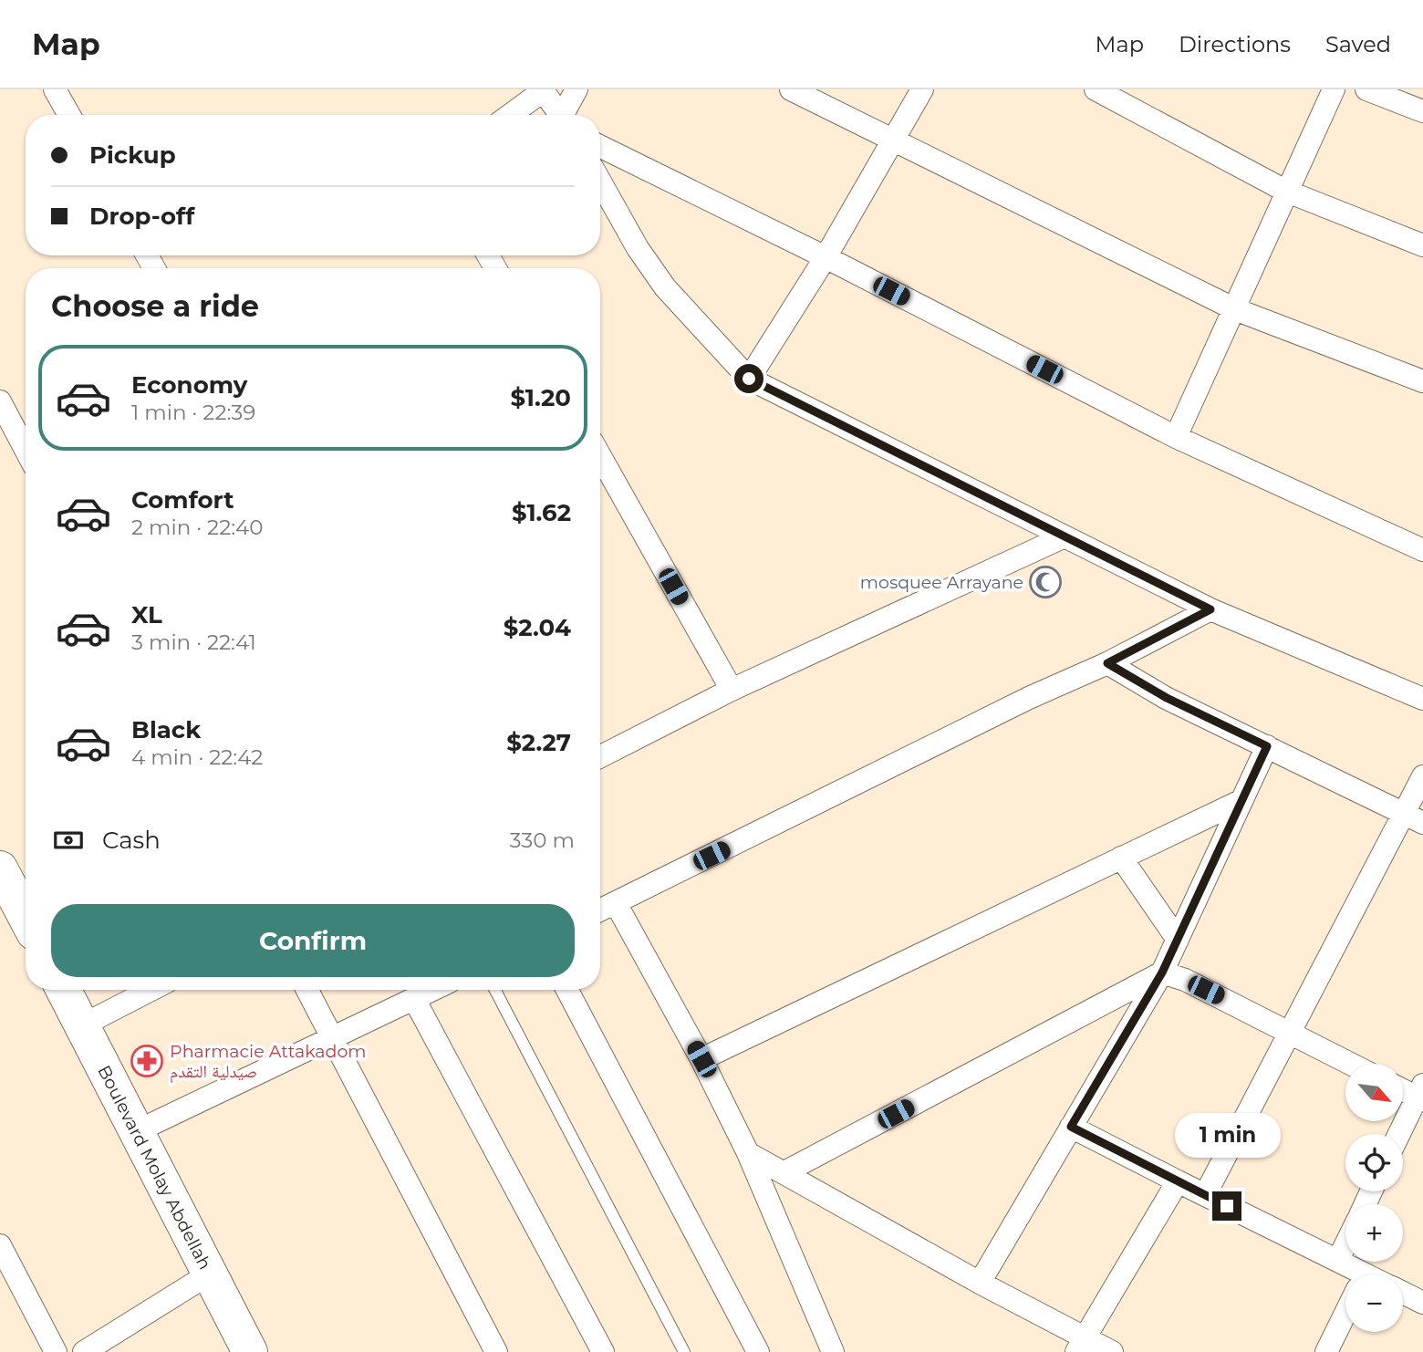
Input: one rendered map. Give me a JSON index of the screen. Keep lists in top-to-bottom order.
{
  "streets": {
    "main road": ["Boulevard Molay Abdellah"]
  },
  "places": {
    "mosque": ["mosquee Arrayane"],
    "pharmacy": ["Pharmacie Attakadom صيدلية التقدم"]
  },
  "north": "bottom right",
  "page": {
    "header": "Map",
    "nav": ["Map", "Directions", "Saved"],
    "banner": ["Pickup", "Drop-off"],
    "heading": "Choose a ride",
    "list": [
      {
        "name": "Economy",
        "note": "1 min · 22:39",
        "value": "$1.20"
      },
      {
        "name": "Comfort",
        "note": "2 min · 22:40",
        "value": "$1.62"
      },
      {
        "name": "XL",
        "note": "3 min · 22:41",
        "value": "$2.04"
      },
      {
        "name": "Black",
        "note": "4 min · 22:42",
        "value": "$2.27"
      }
    ],
    "pay": ["Cash", "330 m"],
    "buttons": "Confirm",
    "map_buttons": ["+", "−"],
    "bubble": "1 min"
  }
}
